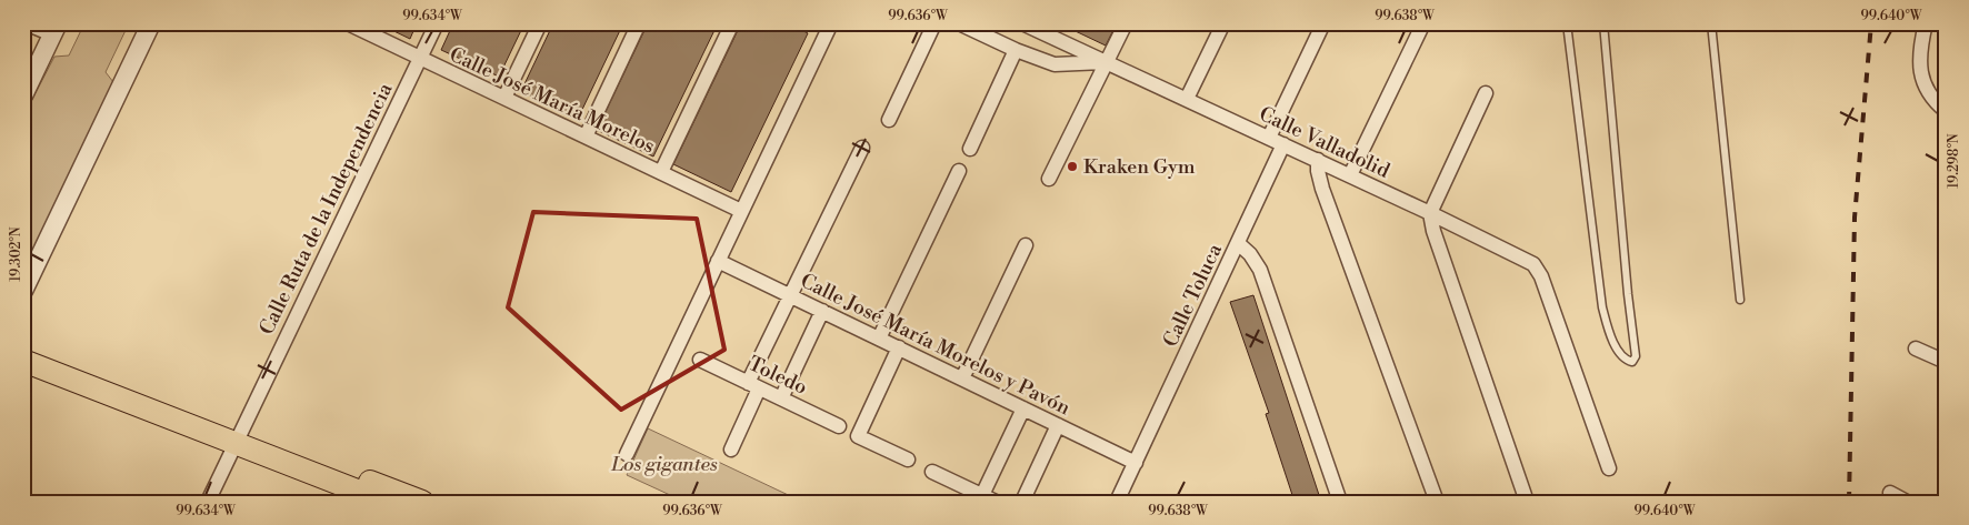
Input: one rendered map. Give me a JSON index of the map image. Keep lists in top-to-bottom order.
{
  "streets": {
    "street": [
      "Calle José María Morelos",
      "Calle Valladolid",
      "Calle Ruta de la Independencia",
      "Calle Toluca",
      "Calle José María Morelos y Pavón",
      "Toledo"
    ]
  },
  "crossings": [
    ["Calle José María Morelos", "Calle Ruta de la Independencia"],
    ["Calle Valladolid", "Calle Toluca"],
    ["Calle Toluca", "Calle José María Morelos y Pavón"]
  ],
  "parks": ["Los gigantes"],
  "places": ["Kraken Gym"],
  "coordinates": [
    "99.634°W",
    "99.636°W",
    "99.638°W",
    "99.640°W",
    "19.298°N",
    "19.302°N"
  ]
}
